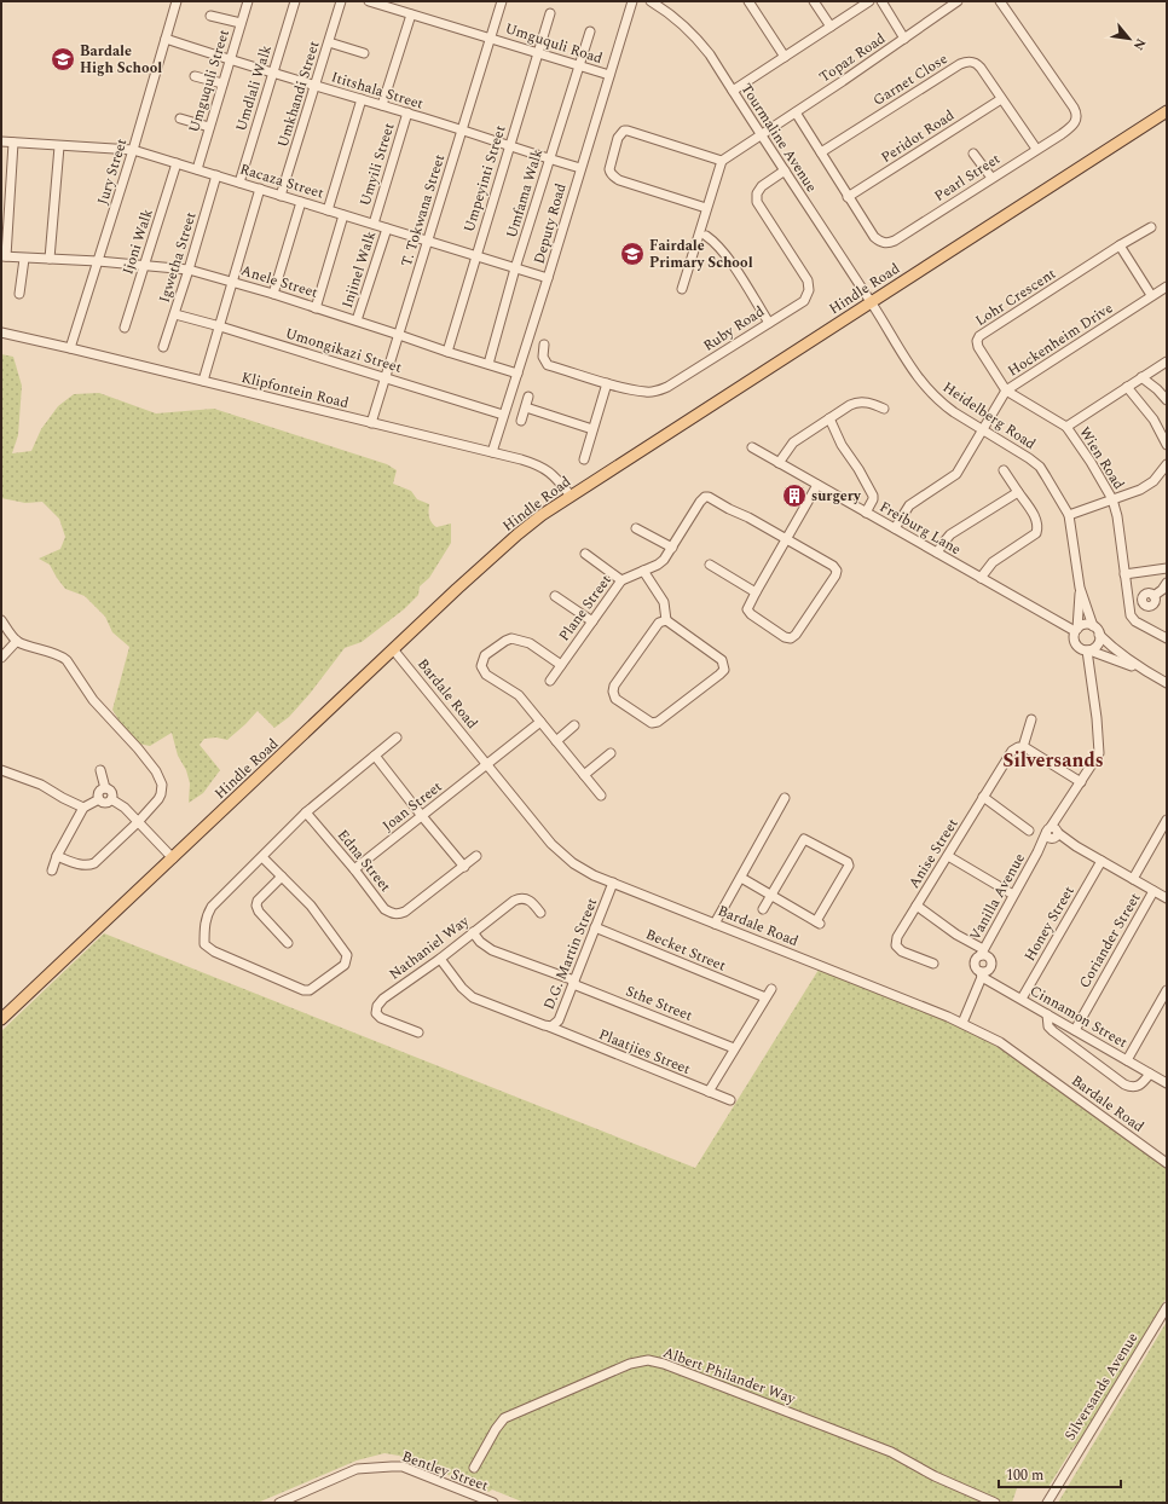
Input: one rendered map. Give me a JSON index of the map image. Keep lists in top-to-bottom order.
{
  "streets": {
    "main road": ["Hindle Road"],
    "street": [
      "Umguquli Road",
      "Topaz Road",
      "Garnet Close",
      "Umguquli Street",
      "Umdlali Walk",
      "Ititshala Street",
      "Umkhandi Street",
      "Peridot Road",
      "Tourmaline Avenue",
      "Umyili Street",
      "Jury Street",
      "Pearl Street",
      "Umpeyinti Street",
      "Racaza Street",
      "Umfama Walk",
      "T. Tokwana Street",
      "Deputy Road",
      "Ijoni Walk",
      "Igwetha Street",
      "Injinel Walk",
      "Anele Street",
      "Lohr Crescent",
      "Ruby Road",
      "Hockenheim Drive",
      "Umongikazi Street",
      "Klipfontein Road",
      "Heidelberg Road",
      "Wien Road",
      "Freiburg Lane",
      "Plane Street",
      "Bardale Road",
      "Joan Street",
      "Anise Street",
      "Edna Street",
      "Vanilla Avenue",
      "Honey Street",
      "Coriander Street",
      "Nathaniel Way",
      "Becket Street",
      "D.G. Martin Street",
      "Sthe Street",
      "Cinnamon Street",
      "Plaatjies Street",
      "Albert Philander Way",
      "Silversands Avenue",
      "Bentley Street"
    ]
  },
  "crossings": [
    ["Umguquli Road", "Umpeyinti Street"],
    ["Umguquli Road", "Umfama Walk"],
    ["Umguquli Road", "T. Tokwana Street"],
    ["Umguquli Road", "Deputy Road"],
    ["Topaz Road", "Tourmaline Avenue"],
    ["Topaz Road", "Pearl Street"],
    ["Garnet Close", "Peridot Road"],
    ["Garnet Close", "Pearl Street"],
    ["Umguquli Street", "Ititshala Street"],
    ["Umguquli Street", "Racaza Street"],
    ["Umdlali Walk", "Ititshala Street"],
    ["Umdlali Walk", "Racaza Street"],
    ["Ititshala Street", "Umkhandi Street"],
    ["Ititshala Street", "Umyili Street"],
    ["Ititshala Street", "Jury Street"],
    ["Ititshala Street", "Umpeyinti Street"],
    ["Ititshala Street", "Umfama Walk"],
    ["Ititshala Street", "T. Tokwana Street"],
    ["Ititshala Street", "Deputy Road"],
    ["Umkhandi Street", "Racaza Street"],
    ["Peridot Road", "Pearl Street"],
    ["Tourmaline Avenue", "Hindle Road"],
    ["Tourmaline Avenue", "Ruby Road"],
    ["Tourmaline Avenue", "Heidelberg Road"],
    ["Umyili Street", "Racaza Street"],
    ["Jury Street", "Racaza Street"],
    ["Jury Street", "Anele Street"],
    ["Jury Street", "Klipfontein Road"],
    ["Umpeyinti Street", "Racaza Street"],
    ["Umpeyinti Street", "Anele Street"],
    ["Racaza Street", "Umfama Walk"],
    ["Racaza Street", "T. Tokwana Street"],
    ["Racaza Street", "Deputy Road"],
    ["Racaza Street", "Ijoni Walk"],
    ["Racaza Street", "Igwetha Street"],
    ["Racaza Street", "Injinel Walk"],
    ["Umfama Walk", "Anele Street"],
    ["T. Tokwana Street", "Anele Street"],
    ["T. Tokwana Street", "Umongikazi Street"],
    ["T. Tokwana Street", "Klipfontein Road"],
    ["Deputy Road", "Anele Street"],
    ["Deputy Road", "Umongikazi Street"],
    ["Deputy Road", "Klipfontein Road"],
    ["Ijoni Walk", "Anele Street"],
    ["Igwetha Street", "Anele Street"],
    ["Igwetha Street", "Umongikazi Street"],
    ["Injinel Walk", "Anele Street"],
    ["Hindle Road", "Klipfontein Road"],
    ["Hindle Road", "Heidelberg Road"],
    ["Hindle Road", "Bardale Road"],
    ["Lohr Crescent", "Hockenheim Drive"],
    ["Lohr Crescent", "Wien Road"],
    ["Hockenheim Drive", "Heidelberg Road"],
    ["Hockenheim Drive", "Wien Road"],
    ["Hockenheim Drive", "Freiburg Lane"],
    ["Heidelberg Road", "Freiburg Lane"],
    ["Heidelberg Road", "Vanilla Avenue"],
    ["Freiburg Lane", "Vanilla Avenue"],
    ["Plane Street", "Joan Street"],
    ["Bardale Road", "Joan Street"],
    ["Bardale Road", "D.G. Martin Street"],
    ["Joan Street", "Edna Street"],
    ["Vanilla Avenue", "Cinnamon Street"],
    ["Honey Street", "Cinnamon Street"],
    ["Coriander Street", "Cinnamon Street"],
    ["Nathaniel Way", "Sthe Street"],
    ["Nathaniel Way", "Plaatjies Street"],
    ["Becket Street", "D.G. Martin Street"],
    ["D.G. Martin Street", "Sthe Street"],
    ["D.G. Martin Street", "Plaatjies Street"]
  ],
  "districts": ["Silversands"],
  "places": {
    "school or university": ["Bardale High School", "Fairdale Primary School"],
    "building": ["surgery"]
  },
  "scale_bar": "100 m",
  "north": "bottom right"
}
